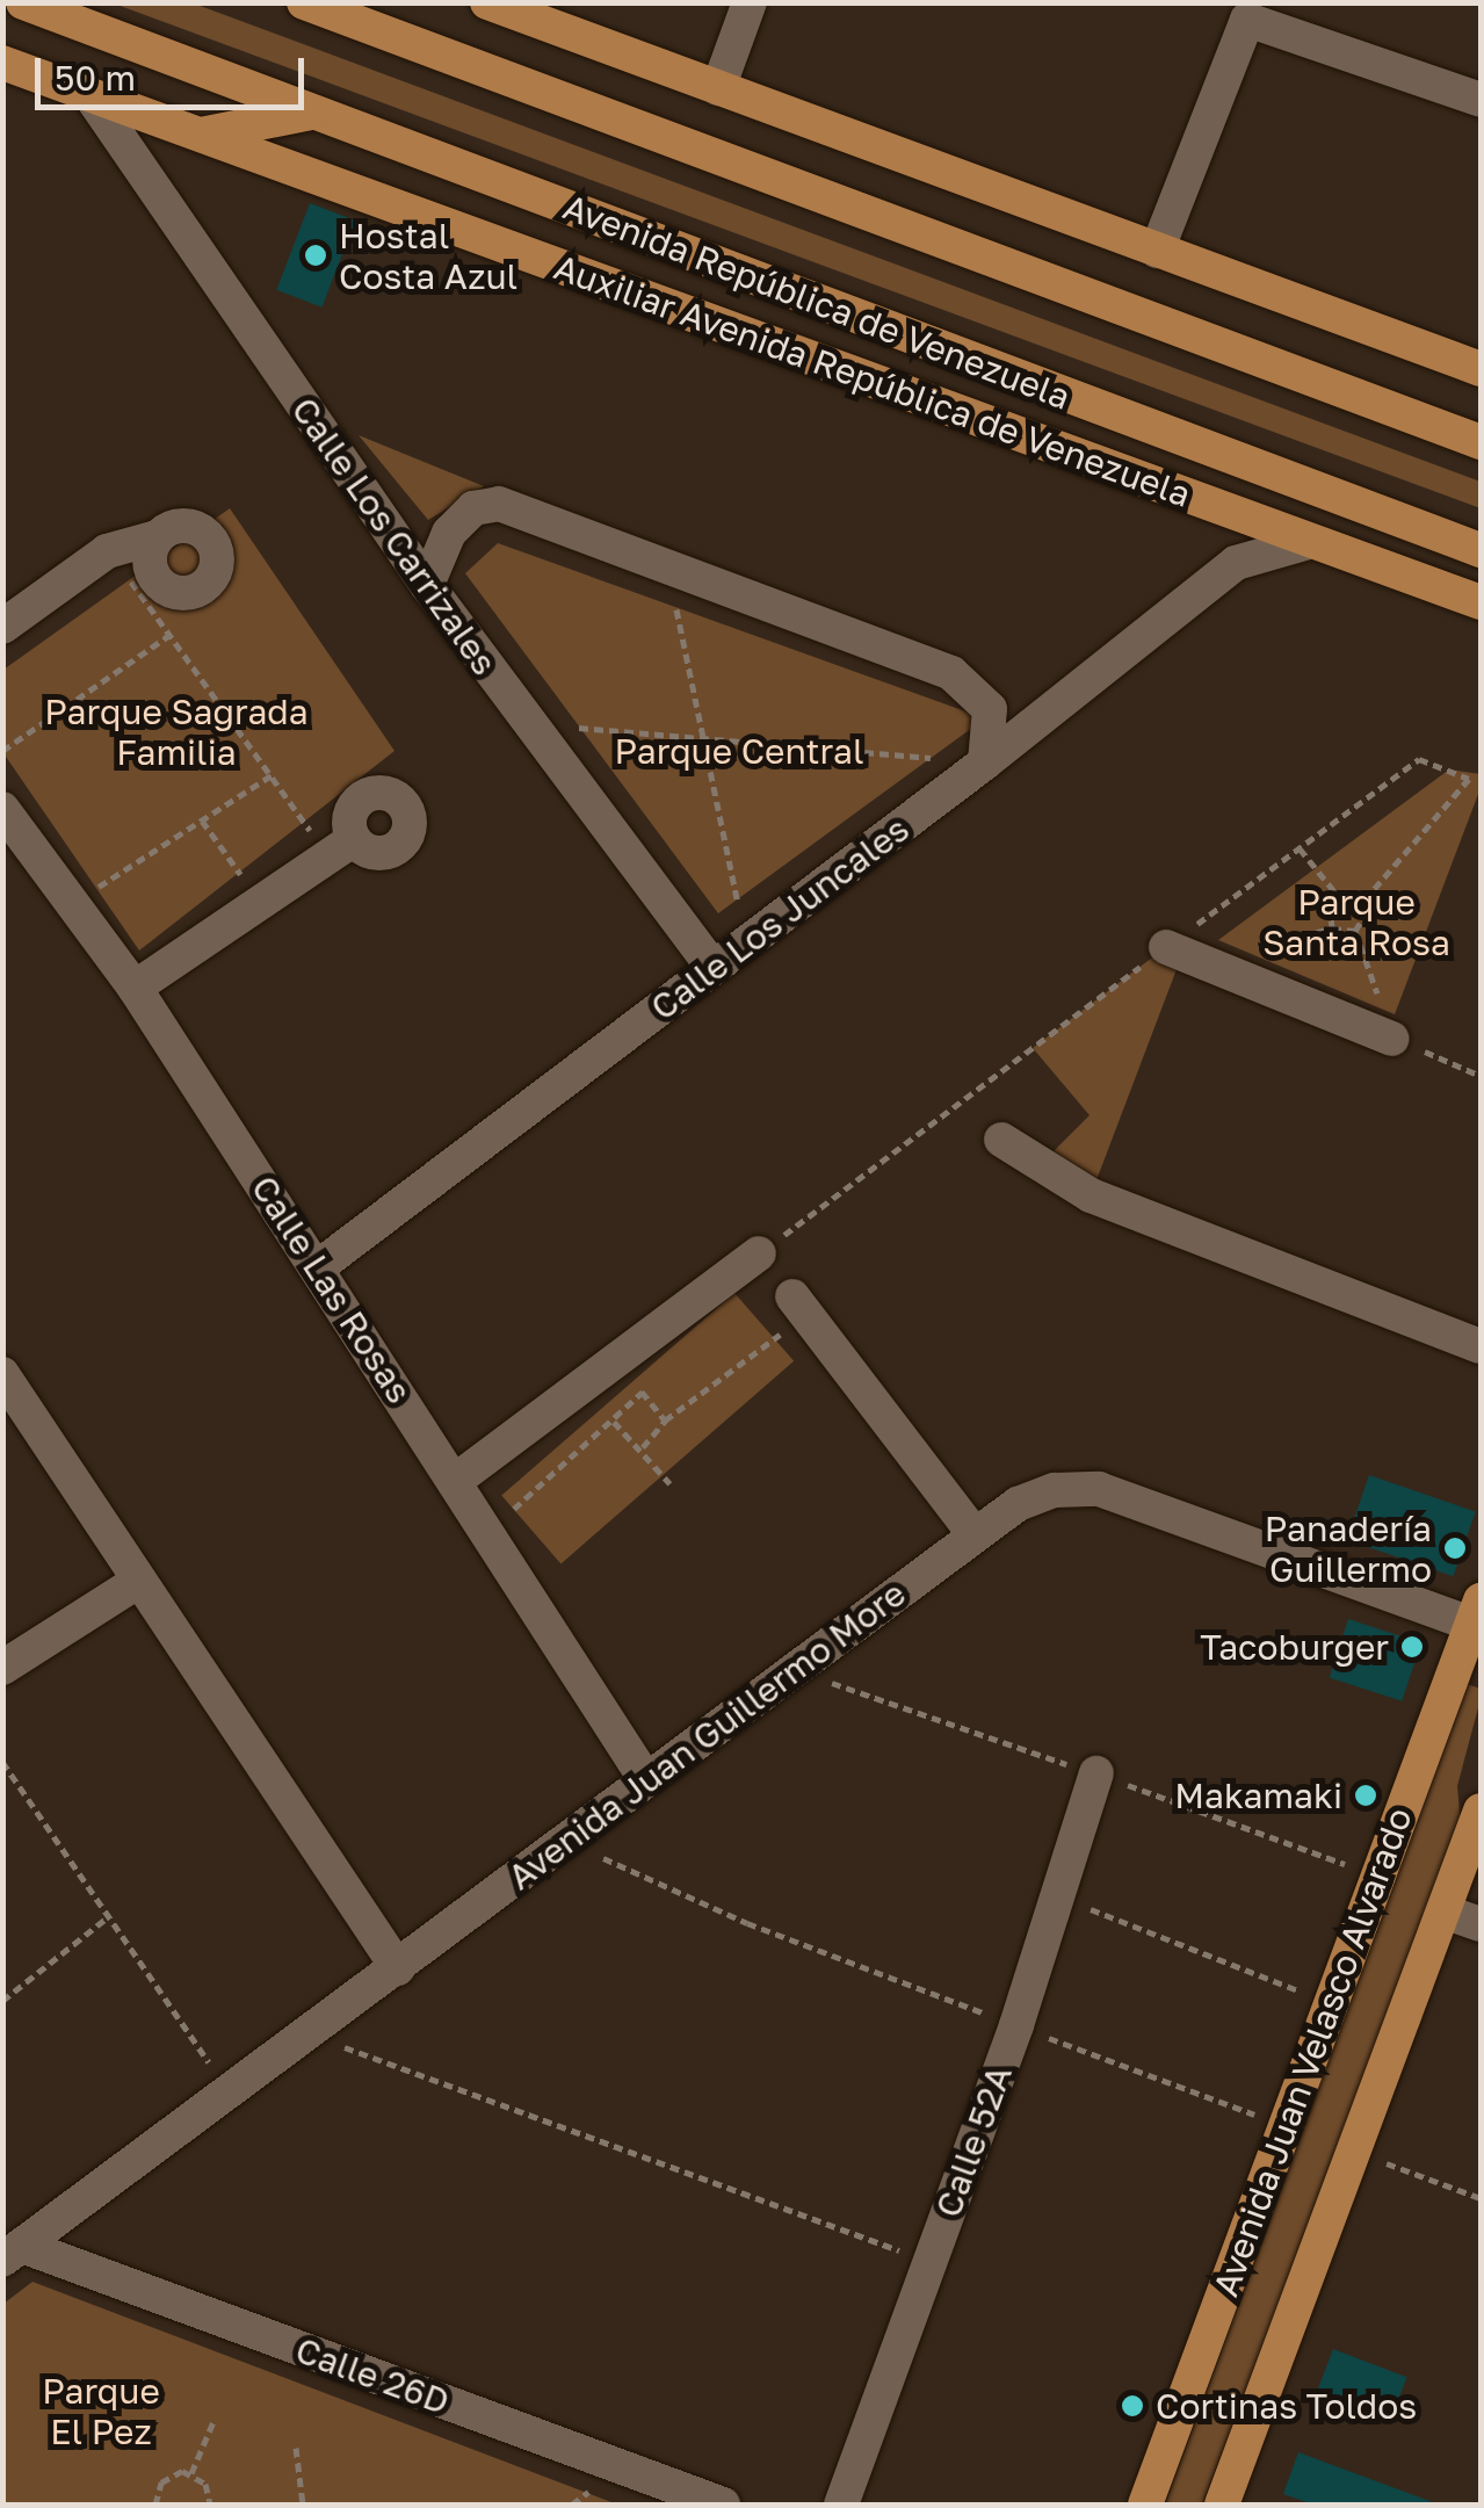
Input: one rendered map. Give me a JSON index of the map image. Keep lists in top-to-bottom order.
{
  "streets": {
    "main road": ["Avenida República de Venezuela", "Auxiliar Avenida República de Venezuela", "Avenida Juan Velasco Alvarado"],
    "street": [
      "Calle Los Carrizales",
      "Calle Los Juncales",
      "Calle Las Rosas",
      "Avenida Juan Guillermo More",
      "Calle 52A",
      "Calle 26D"
    ]
  },
  "crossings": [
    ["Auxiliar Avenida República de Venezuela", "Calle Los Carrizales"],
    ["Auxiliar Avenida República de Venezuela", "Calle Los Juncales"],
    ["Calle Los Carrizales", "Calle Los Juncales"],
    ["Calle Los Juncales", "Calle Las Rosas"],
    ["Calle Las Rosas", "Avenida Juan Guillermo More"],
    ["Avenida Juan Guillermo More", "Avenida Juan Velasco Alvarado"],
    ["Avenida Juan Guillermo More", "Calle 26D"]
  ],
  "parks": [
    "Parque Sagrada Familia",
    "Parque Central",
    "Parque Santa Rosa",
    "Parque El Pez"
  ],
  "places": [
    "Hostal Costa Azul",
    "Panadería Guillermo",
    "Tacoburger",
    "Makamaki",
    "Cortinas Toldos"
  ],
  "scale_bar": "50 m"
}
